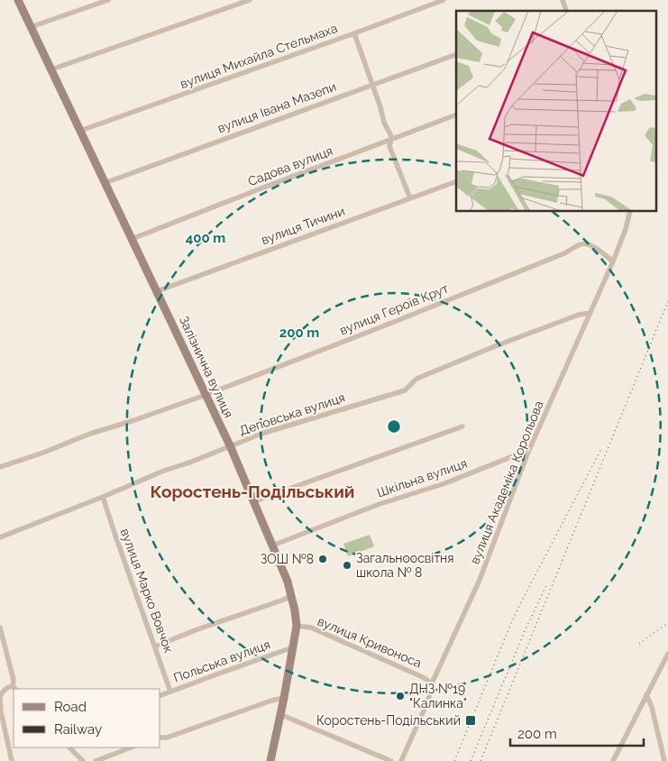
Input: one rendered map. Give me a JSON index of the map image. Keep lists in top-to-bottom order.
{
  "streets": {
    "street": [
      "вулиця Михайла Стельмаха",
      "вулиця Івана Мазепи",
      "Садова вулиця",
      "вулиця Тичини",
      "вулиця Героїв Крут",
      "Залізнична вулиця",
      "Деповська вулиця",
      "Шкільна вулиця",
      "вулиця Академіка Корольова",
      "вулиця Марко Вовчок",
      "вулиця Кривоноса",
      "Польська вулиця"
    ]
  },
  "crossings": [
    ["вулиця Михайла Стельмаха", "Залізнична вулиця"],
    ["вулиця Івана Мазепи", "Залізнична вулиця"],
    ["Садова вулиця", "Залізнична вулиця"],
    ["вулиця Тичини", "Залізнична вулиця"],
    ["вулиця Героїв Крут", "Залізнична вулиця"],
    ["вулиця Героїв Крут", "вулиця Академіка Корольова"],
    ["Залізнична вулиця", "Деповська вулиця"],
    ["Залізнична вулиця", "Шкільна вулиця"],
    ["Залізнична вулиця", "вулиця Кривоноса"],
    ["Залізнична вулиця", "Польська вулиця"],
    ["Деповська вулиця", "вулиця Академіка Корольова"],
    ["Деповська вулиця", "вулиця Марко Вовчок"],
    ["Шкільна вулиця", "вулиця Академіка Корольова"],
    ["вулиця Академіка Корольова", "вулиця Кривоноса"],
    ["вулиця Марко Вовчок", "Польська вулиця"]
  ],
  "districts": ["Коростень-Подільський"],
  "places": {
    "other": ["ЗОШ №8", "Загальноосвітня школа № 8", "ДНЗ №19 \"Калинка\""],
    "transit": ["Коростень-Подільський"]
  },
  "legend": ["Road", "Railway"],
  "scale_bar": "200 m",
  "rings": ["400 m", "200 m"]
}
